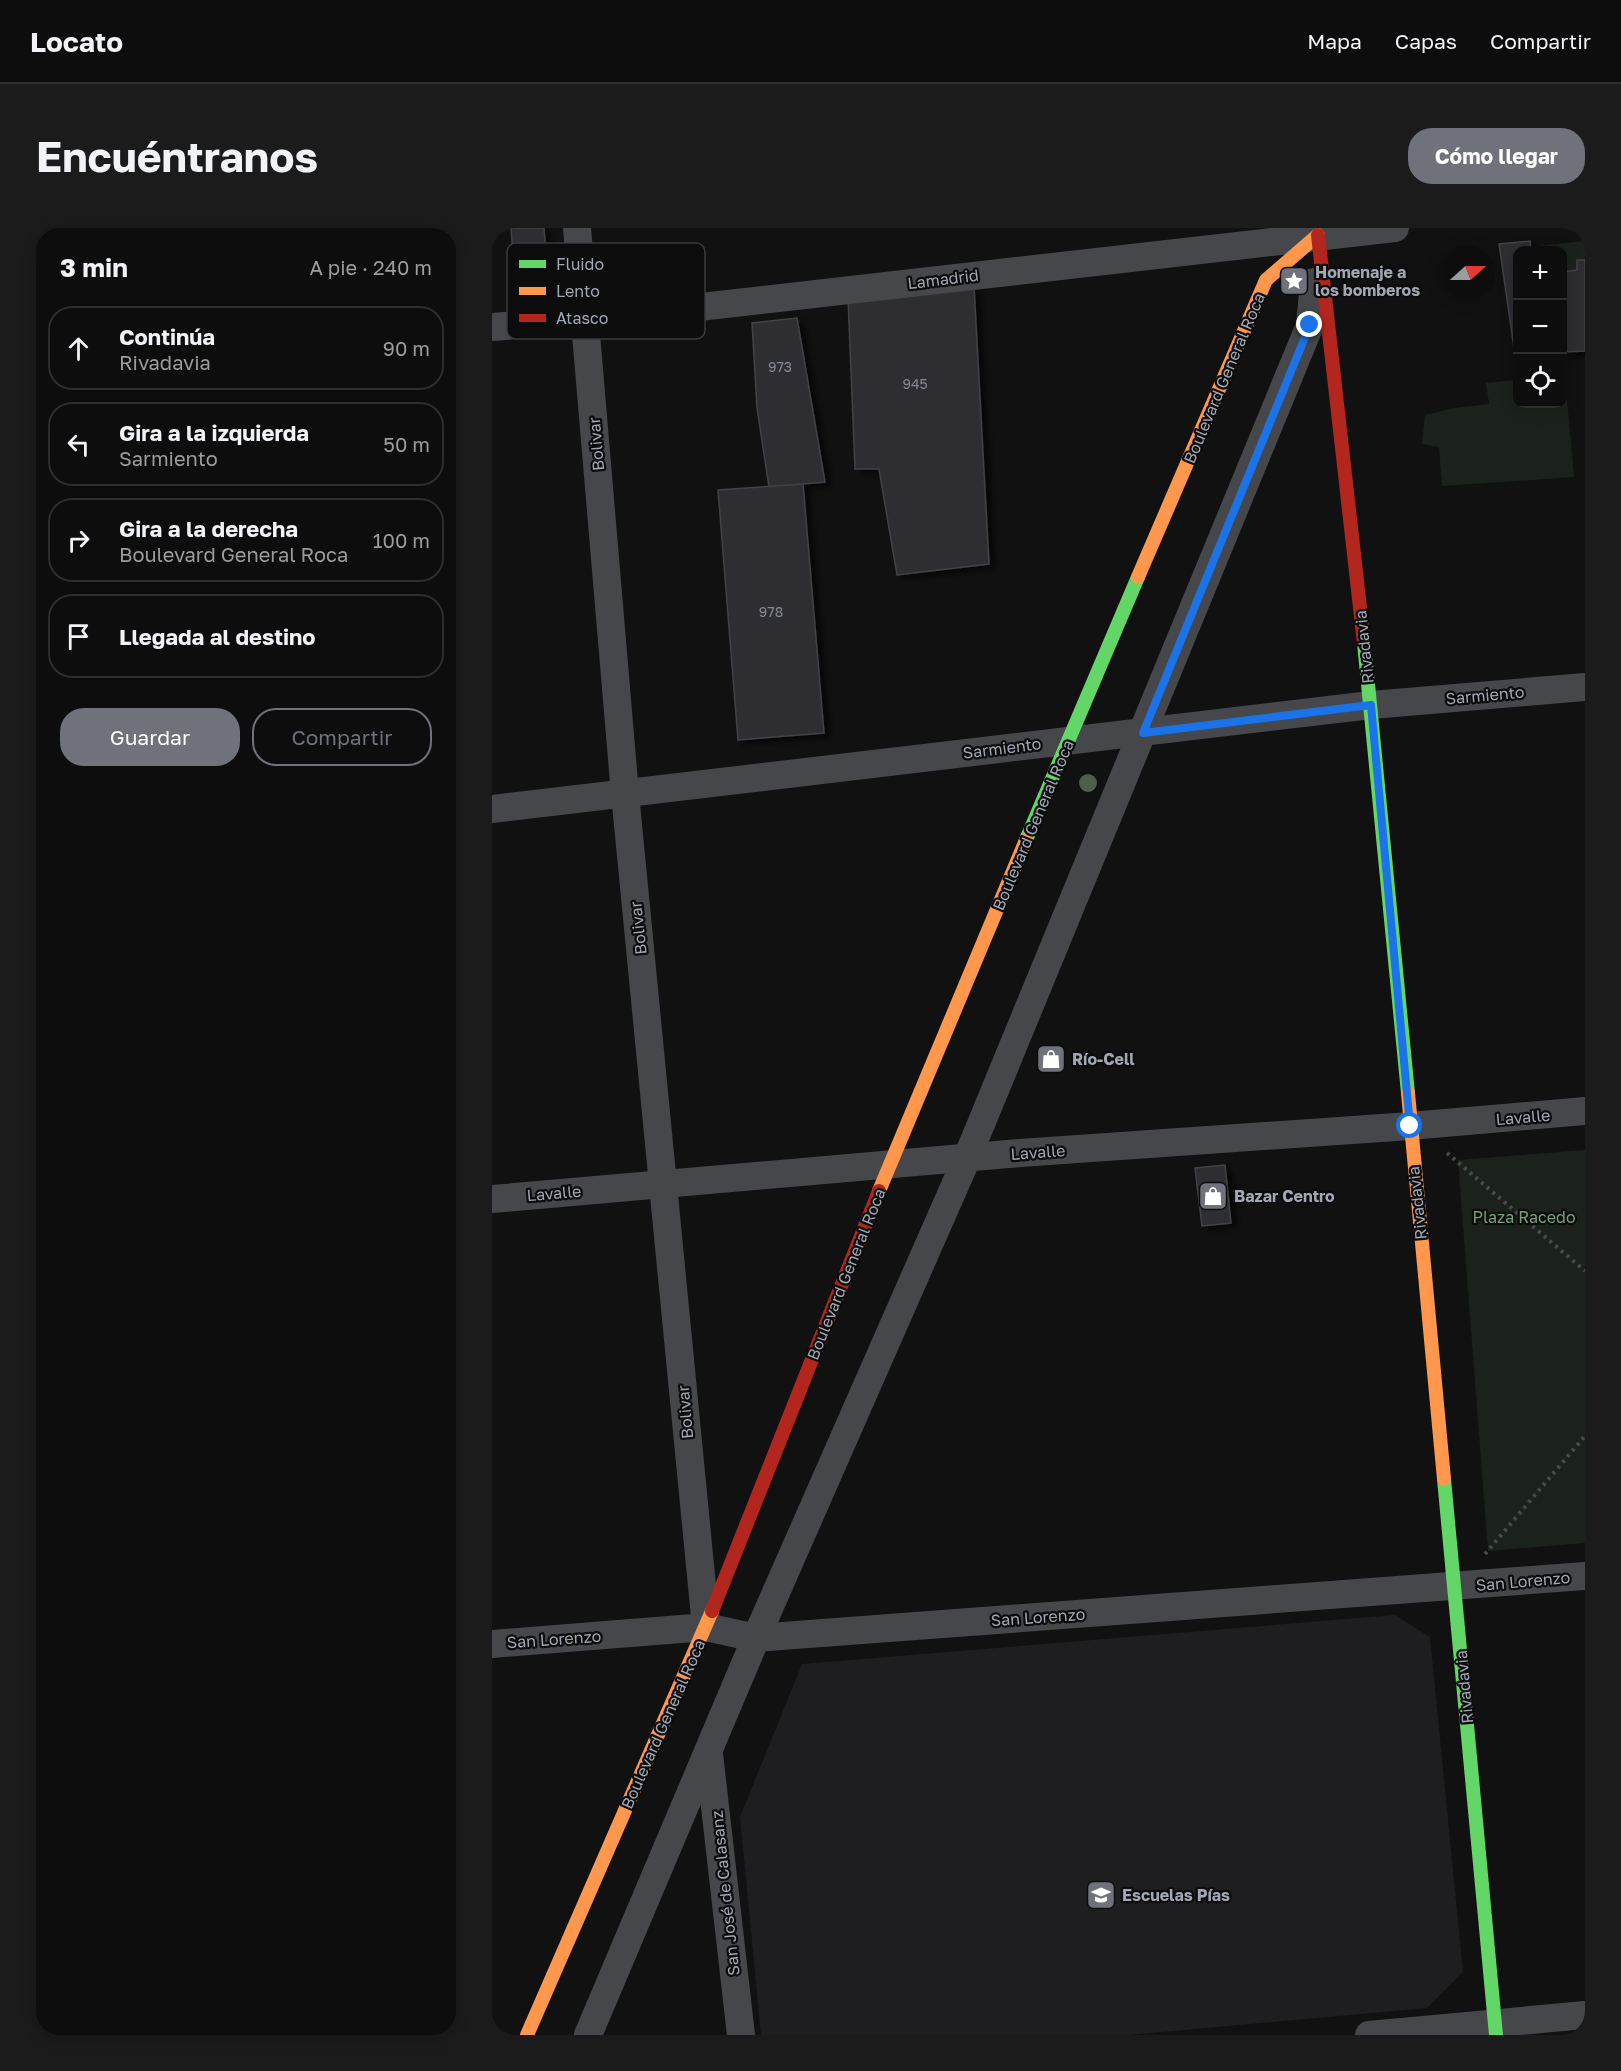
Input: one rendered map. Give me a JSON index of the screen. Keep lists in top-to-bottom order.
{
  "streets": {
    "street": [
      "Lamadrid",
      "Boulevard General Roca",
      "Bolivar",
      "Rivadavia",
      "Sarmiento",
      "Lavalle",
      "San Lorenzo",
      "San José de Calasanz"
    ]
  },
  "crossings": [
    ["Lamadrid", "Boulevard General Roca"],
    ["Lamadrid", "Rivadavia"],
    ["Boulevard General Roca", "Bolivar"],
    ["Boulevard General Roca", "Rivadavia"],
    ["Boulevard General Roca", "Sarmiento"],
    ["Boulevard General Roca", "Lavalle"],
    ["Boulevard General Roca", "San Lorenzo"],
    ["Bolivar", "Sarmiento"],
    ["Bolivar", "Lavalle"],
    ["Bolivar", "San Lorenzo"],
    ["Rivadavia", "Sarmiento"],
    ["Rivadavia", "Lavalle"],
    ["Rivadavia", "San Lorenzo"]
  ],
  "parks": ["Plaza Racedo"],
  "places": {
    "place": ["Homenaje a los bomberos"],
    "shop": ["Río-Cell", "Bazar Centro"],
    "school or university": ["Escuelas Pías"]
  },
  "house_numbers": ["973", "945", "978"],
  "legend": ["Fluido", "Lento", "Atasco"],
  "north": "right",
  "page": {
    "header": "Locato",
    "nav": ["Mapa", "Capas", "Compartir"],
    "buttons": [
      "Cómo llegar",
      ["Guardar", "Compartir"]
    ],
    "title": "Encuéntranos",
    "heading": ["3 min", "A pie · 240 m"],
    "map_buttons": ["+", "−"],
    "list": [
      ["Continúa", "Rivadavia", "90 m"],
      ["Gira a la izquierda", "Sarmiento", "50 m"],
      ["Gira a la derecha", "Boulevard General Roca", "100 m"],
      "Llegada al destino"
    ]
  }
}
